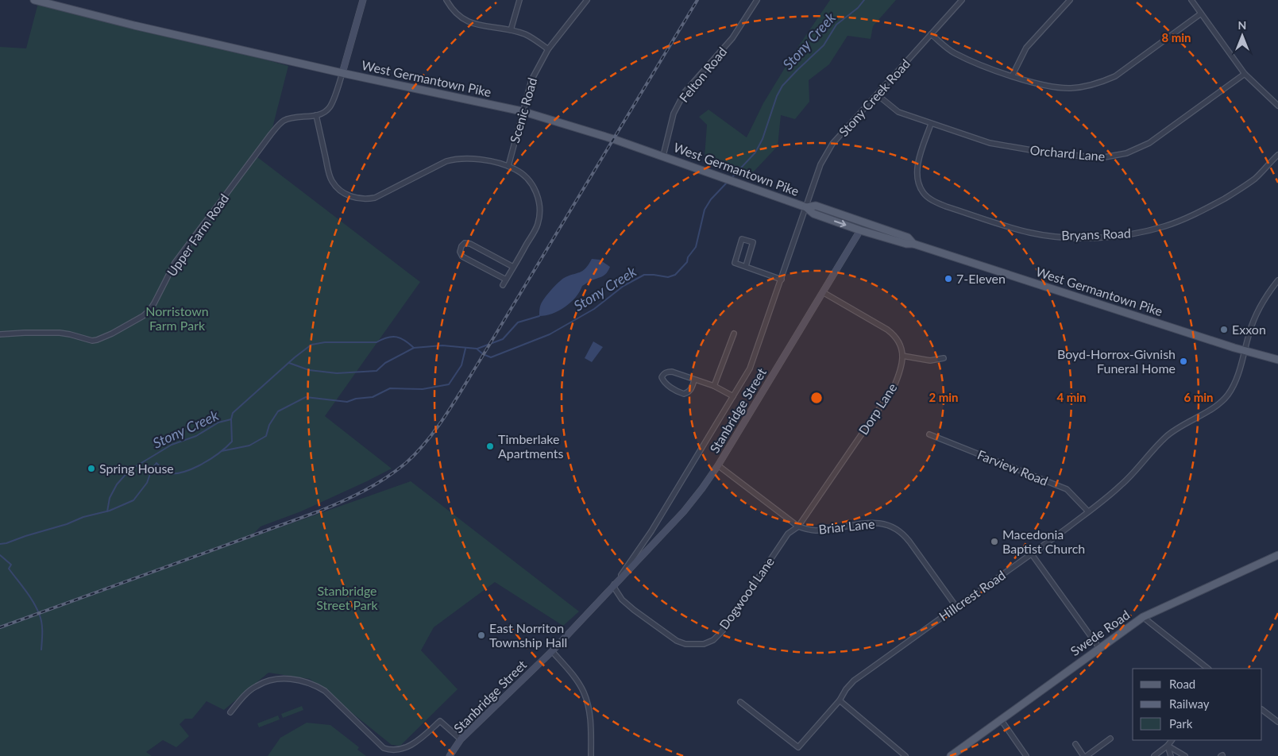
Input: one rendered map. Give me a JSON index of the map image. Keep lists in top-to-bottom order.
{
  "streets": {
    "main road": ["West Germantown Pike", "Swede Road"],
    "street": [
      "Felton Road",
      "Stony Creek Road",
      "Scenic Road",
      "Orchard Lane",
      "Bryans Road",
      "Upper Farm Road",
      "Dorp Lane",
      "Stanbridge Street",
      "Farview Road",
      "Briar Lane",
      "Dogwood Lane",
      "Hillcrest Road"
    ]
  },
  "crossings": [
    ["Felton Road", "West Germantown Pike"],
    ["West Germantown Pike", "Stony Creek Road"],
    ["West Germantown Pike", "Scenic Road"],
    ["West Germantown Pike", "Stanbridge Street"],
    ["West Germantown Pike", "Hillcrest Road"],
    ["Stony Creek Road", "Orchard Lane"],
    ["Stony Creek Road", "Stanbridge Street"],
    ["Orchard Lane", "Bryans Road"],
    ["Dorp Lane", "Stanbridge Street"],
    ["Dorp Lane", "Briar Lane"],
    ["Dorp Lane", "Dogwood Lane"],
    ["Stanbridge Street", "Briar Lane"],
    ["Stanbridge Street", "Dogwood Lane"],
    ["Farview Road", "Hillcrest Road"],
    ["Briar Lane", "Dogwood Lane"],
    ["Briar Lane", "Hillcrest Road"]
  ],
  "water": ["Stony Creek"],
  "parks": ["Norristown Farm Park", "Stanbridge Street Park"],
  "places": [
    "7-Eleven",
    "Exxon",
    "Boyd-Horrox-Givnish Funeral Home",
    "Timberlake Apartments",
    "Spring House",
    "Macedonia Baptist Church",
    "East Norriton Township Hall"
  ],
  "legend": ["Road", "Railway", "Park"],
  "north": "top",
  "rings": [
    "8 min",
    "2 min",
    "4 min",
    "6 min"
  ]
}
